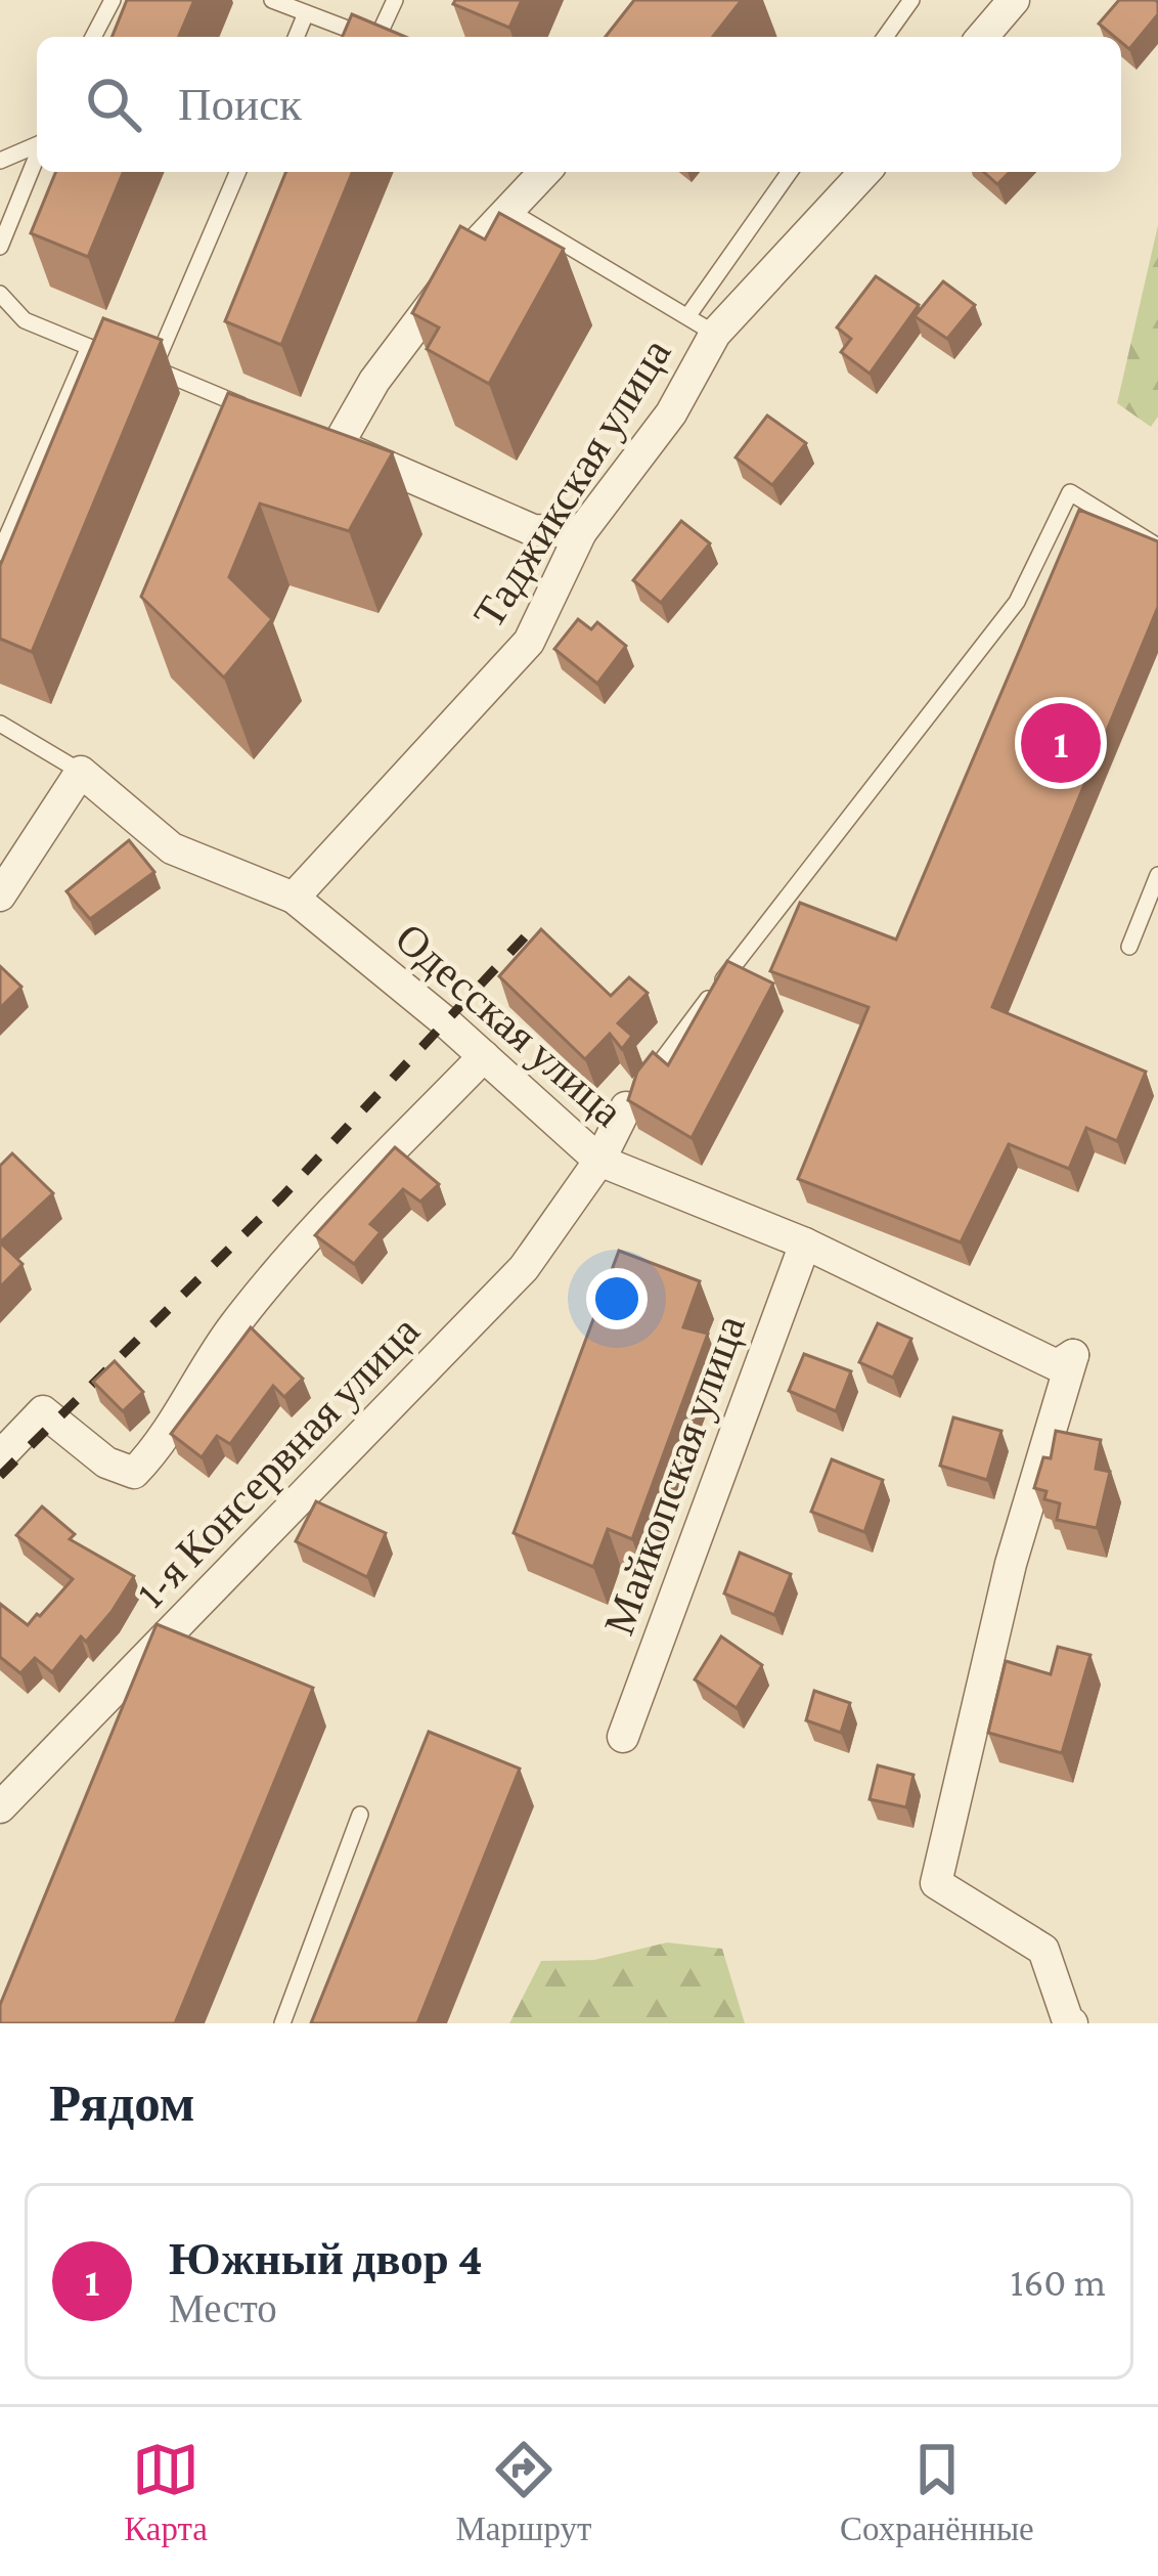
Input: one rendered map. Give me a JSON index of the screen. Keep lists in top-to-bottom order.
{
  "streets": {
    "street": [
      "Таджикская улица",
      "Одесская улица",
      "1-я Консервная улица",
      "Майкопская улица"
    ]
  },
  "crossings": [
    ["Таджикская улица", "Одесская улица"],
    ["Одесская улица", "1-я Консервная улица"],
    ["Одесская улица", "Майкопская улица"]
  ],
  "page": {
    "search": "Поиск",
    "pins": "1",
    "heading": "Рядом",
    "list": [
      {
        "mark": "1",
        "name": "Южный двор 4",
        "note": "Место",
        "value": "160 m"
      }
    ],
    "nav": ["Карта", "Маршрут", "Сохранённые"]
  }
}
